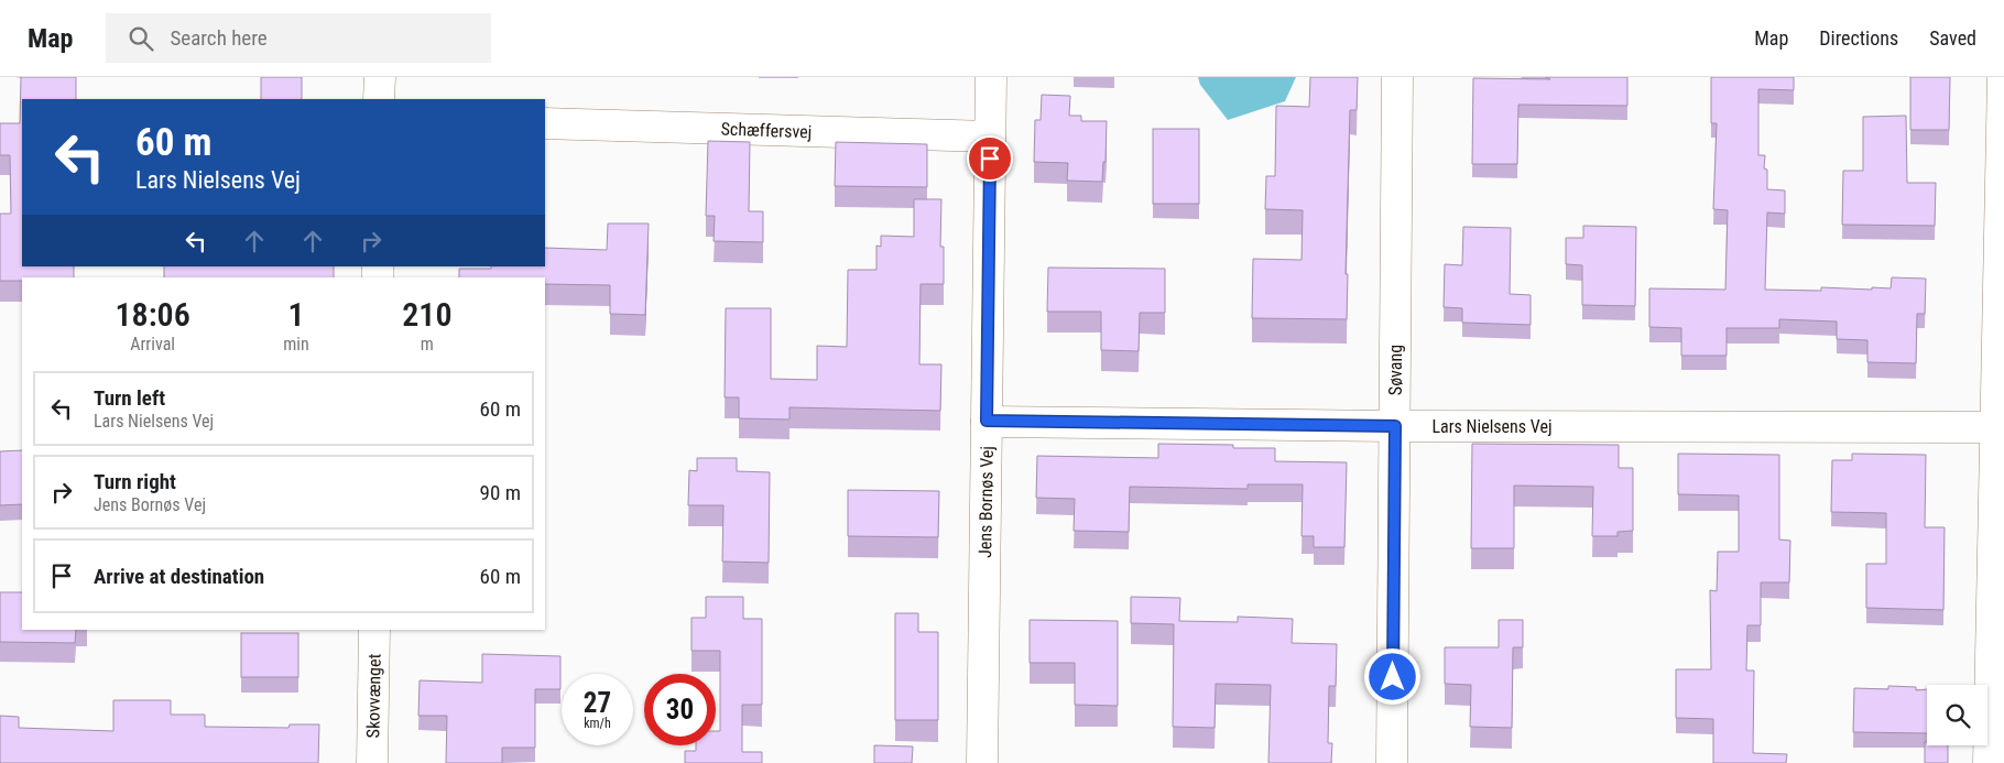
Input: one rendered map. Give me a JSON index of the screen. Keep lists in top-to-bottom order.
{
  "streets": {
    "street": [
      "Schæffersvej",
      "Søvang",
      "Lars Nielsens Vej",
      "Jens Bornøs Vej",
      "Skovvænget"
    ]
  },
  "crossings": [
    ["Schæffersvej", "Jens Bornøs Vej"],
    ["Søvang", "Lars Nielsens Vej"],
    ["Lars Nielsens Vej", "Jens Bornøs Vej"]
  ],
  "page": {
    "header": "Map",
    "search": "Search here",
    "nav": ["Map", "Directions", "Saved"],
    "turn": ["60 m", "Lars Nielsens Vej"],
    "eta": [
      "18:06",
      "Arrival",
      "1",
      "min",
      "210",
      "m"
    ],
    "list": [
      {
        "name": "Turn left",
        "note": "Lars Nielsens Vej",
        "value": "60 m"
      },
      {
        "name": "Turn right",
        "note": "Jens Bornøs Vej",
        "value": "90 m"
      },
      {
        "name": "Arrive at destination",
        "value": "60 m"
      }
    ],
    "speed": "27 km/h",
    "limit": "30"
  }
}
